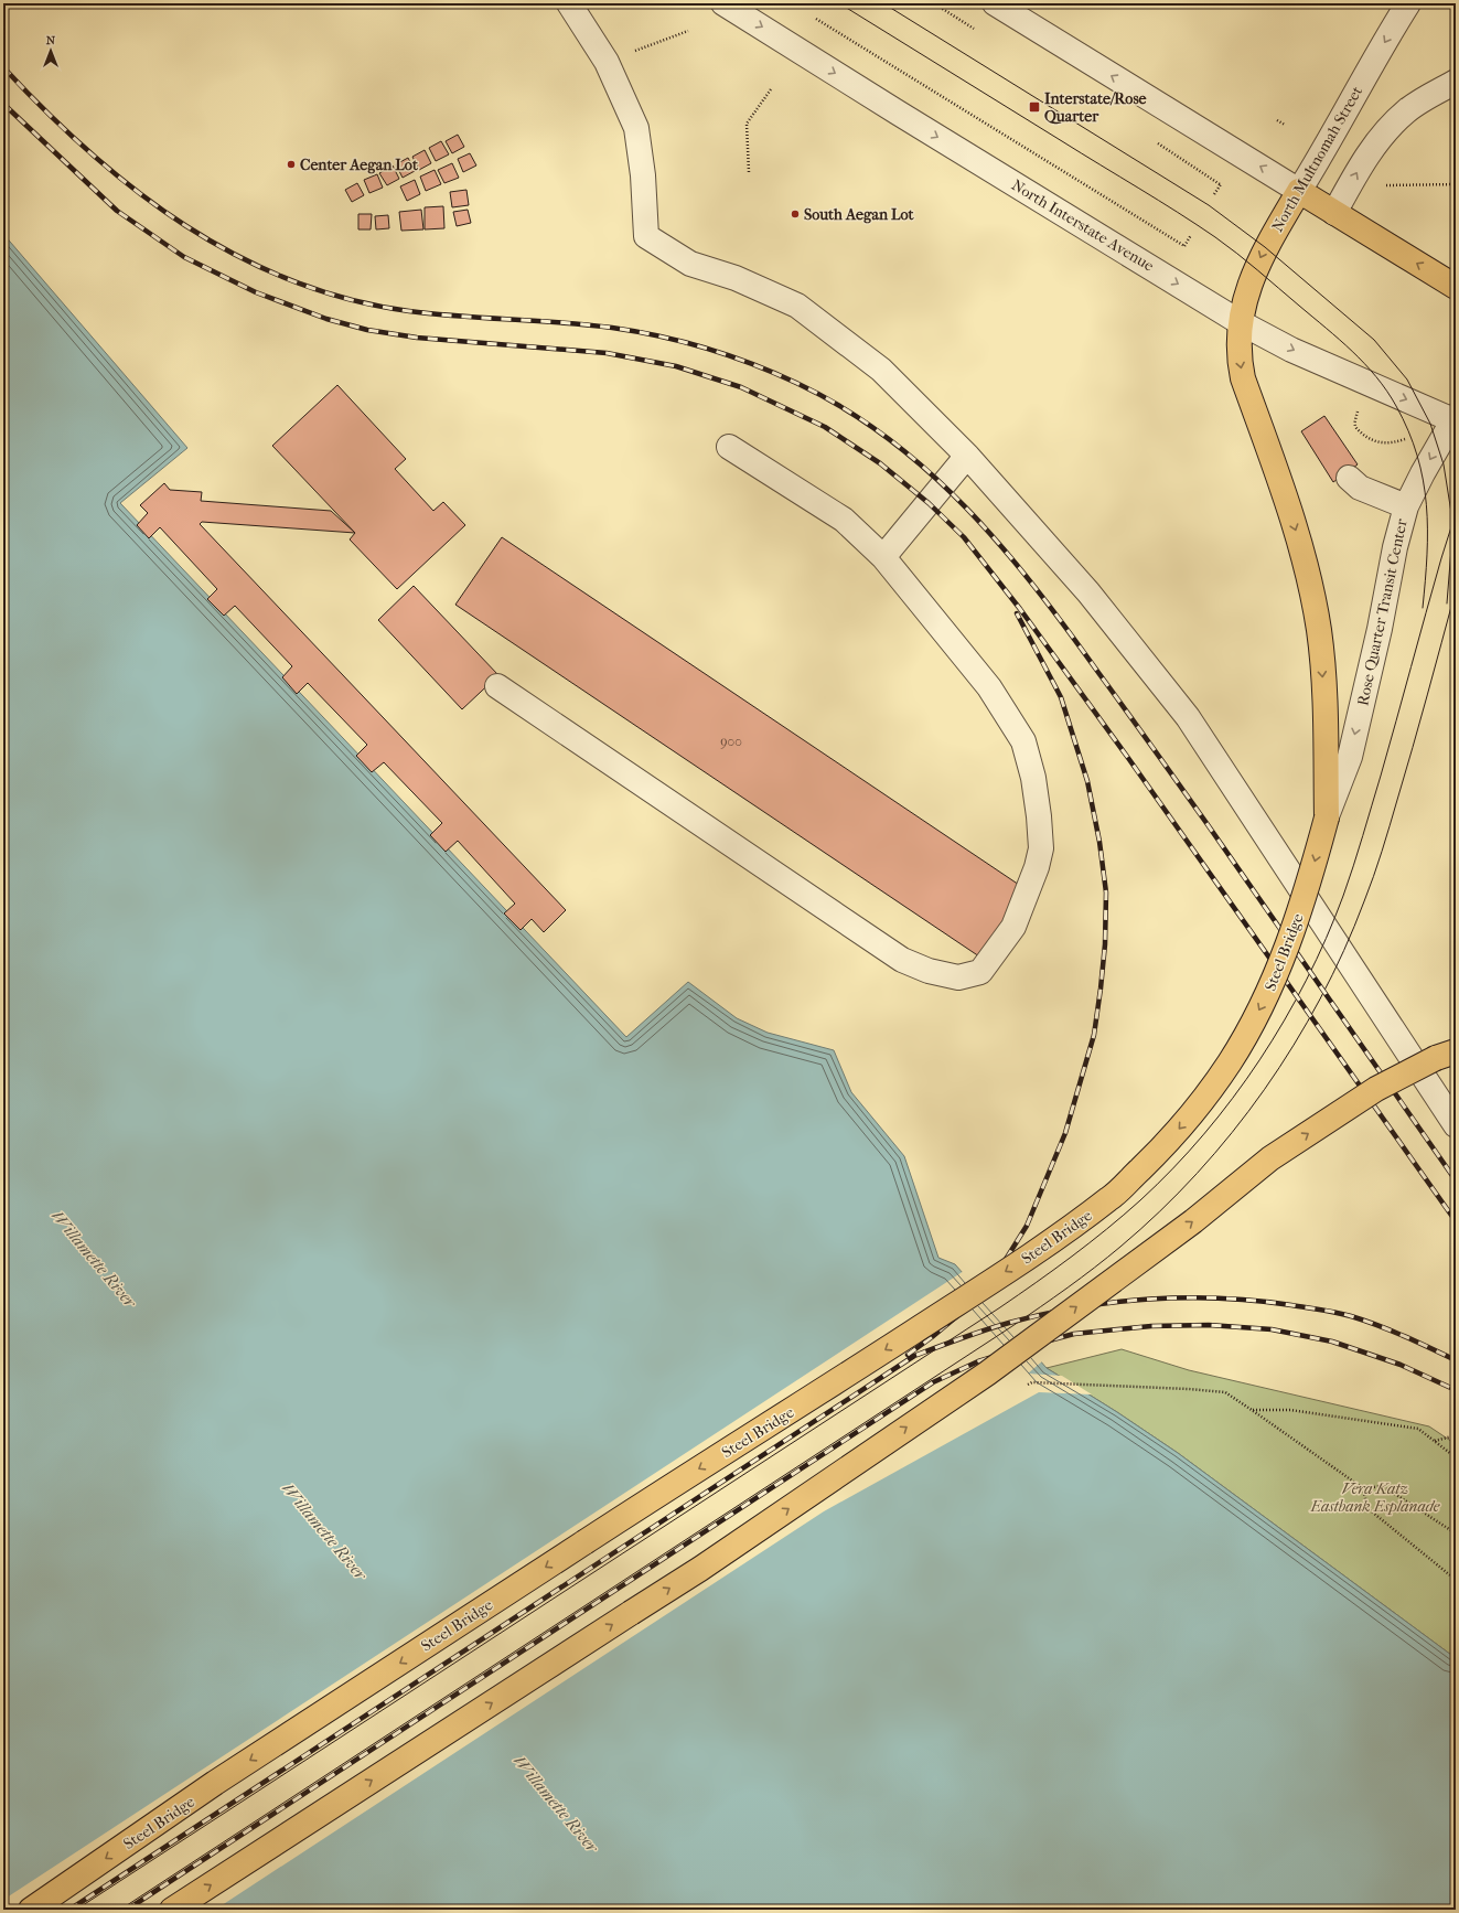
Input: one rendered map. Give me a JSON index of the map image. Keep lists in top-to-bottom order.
{
  "streets": {
    "main road": ["North Multnomah Street", "Steel Bridge"],
    "street": ["North Interstate Avenue", "Rose Quarter Transit Center"]
  },
  "crossings": [
    ["North Multnomah Street", "North Interstate Avenue"],
    ["North Multnomah Street", "Steel Bridge"],
    ["North Interstate Avenue", "Rose Quarter Transit Center"],
    ["Rose Quarter Transit Center", "Steel Bridge"]
  ],
  "one_way": ["North Multnomah Street", "Rose Quarter Transit Center"],
  "water": ["Willamette River"],
  "parks": ["Vera Katz Eastbank Esplanade"],
  "places": {
    "transit": ["Interstate/Rose Quarter"],
    "other": ["Center Aegan Lot", "South Aegan Lot"]
  },
  "house_numbers": ["900"],
  "north": "top"
}
